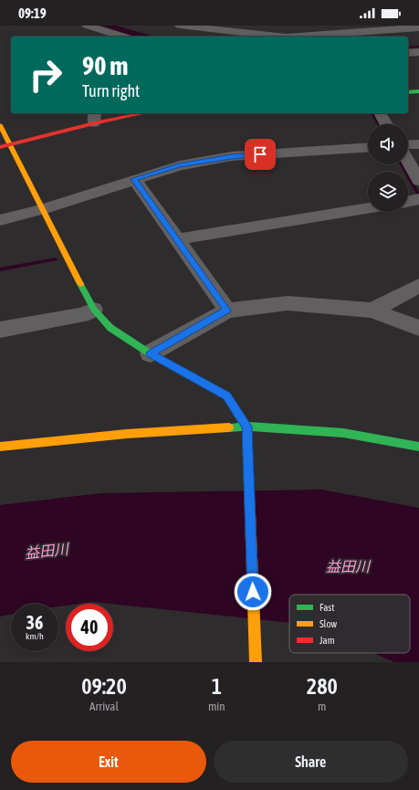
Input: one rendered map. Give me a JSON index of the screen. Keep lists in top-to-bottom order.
{
  "water": ["益田川"],
  "legend": ["Fast", "Slow", "Jam"],
  "page": {
    "status": "09:19",
    "turn": ["90 m", "Turn right"],
    "speed": "36 km/h",
    "limit": "40",
    "eta": [
      "09:20",
      "Arrival",
      "1",
      "min",
      "280",
      "m"
    ],
    "buttons": ["Exit", "Share"]
  }
}
